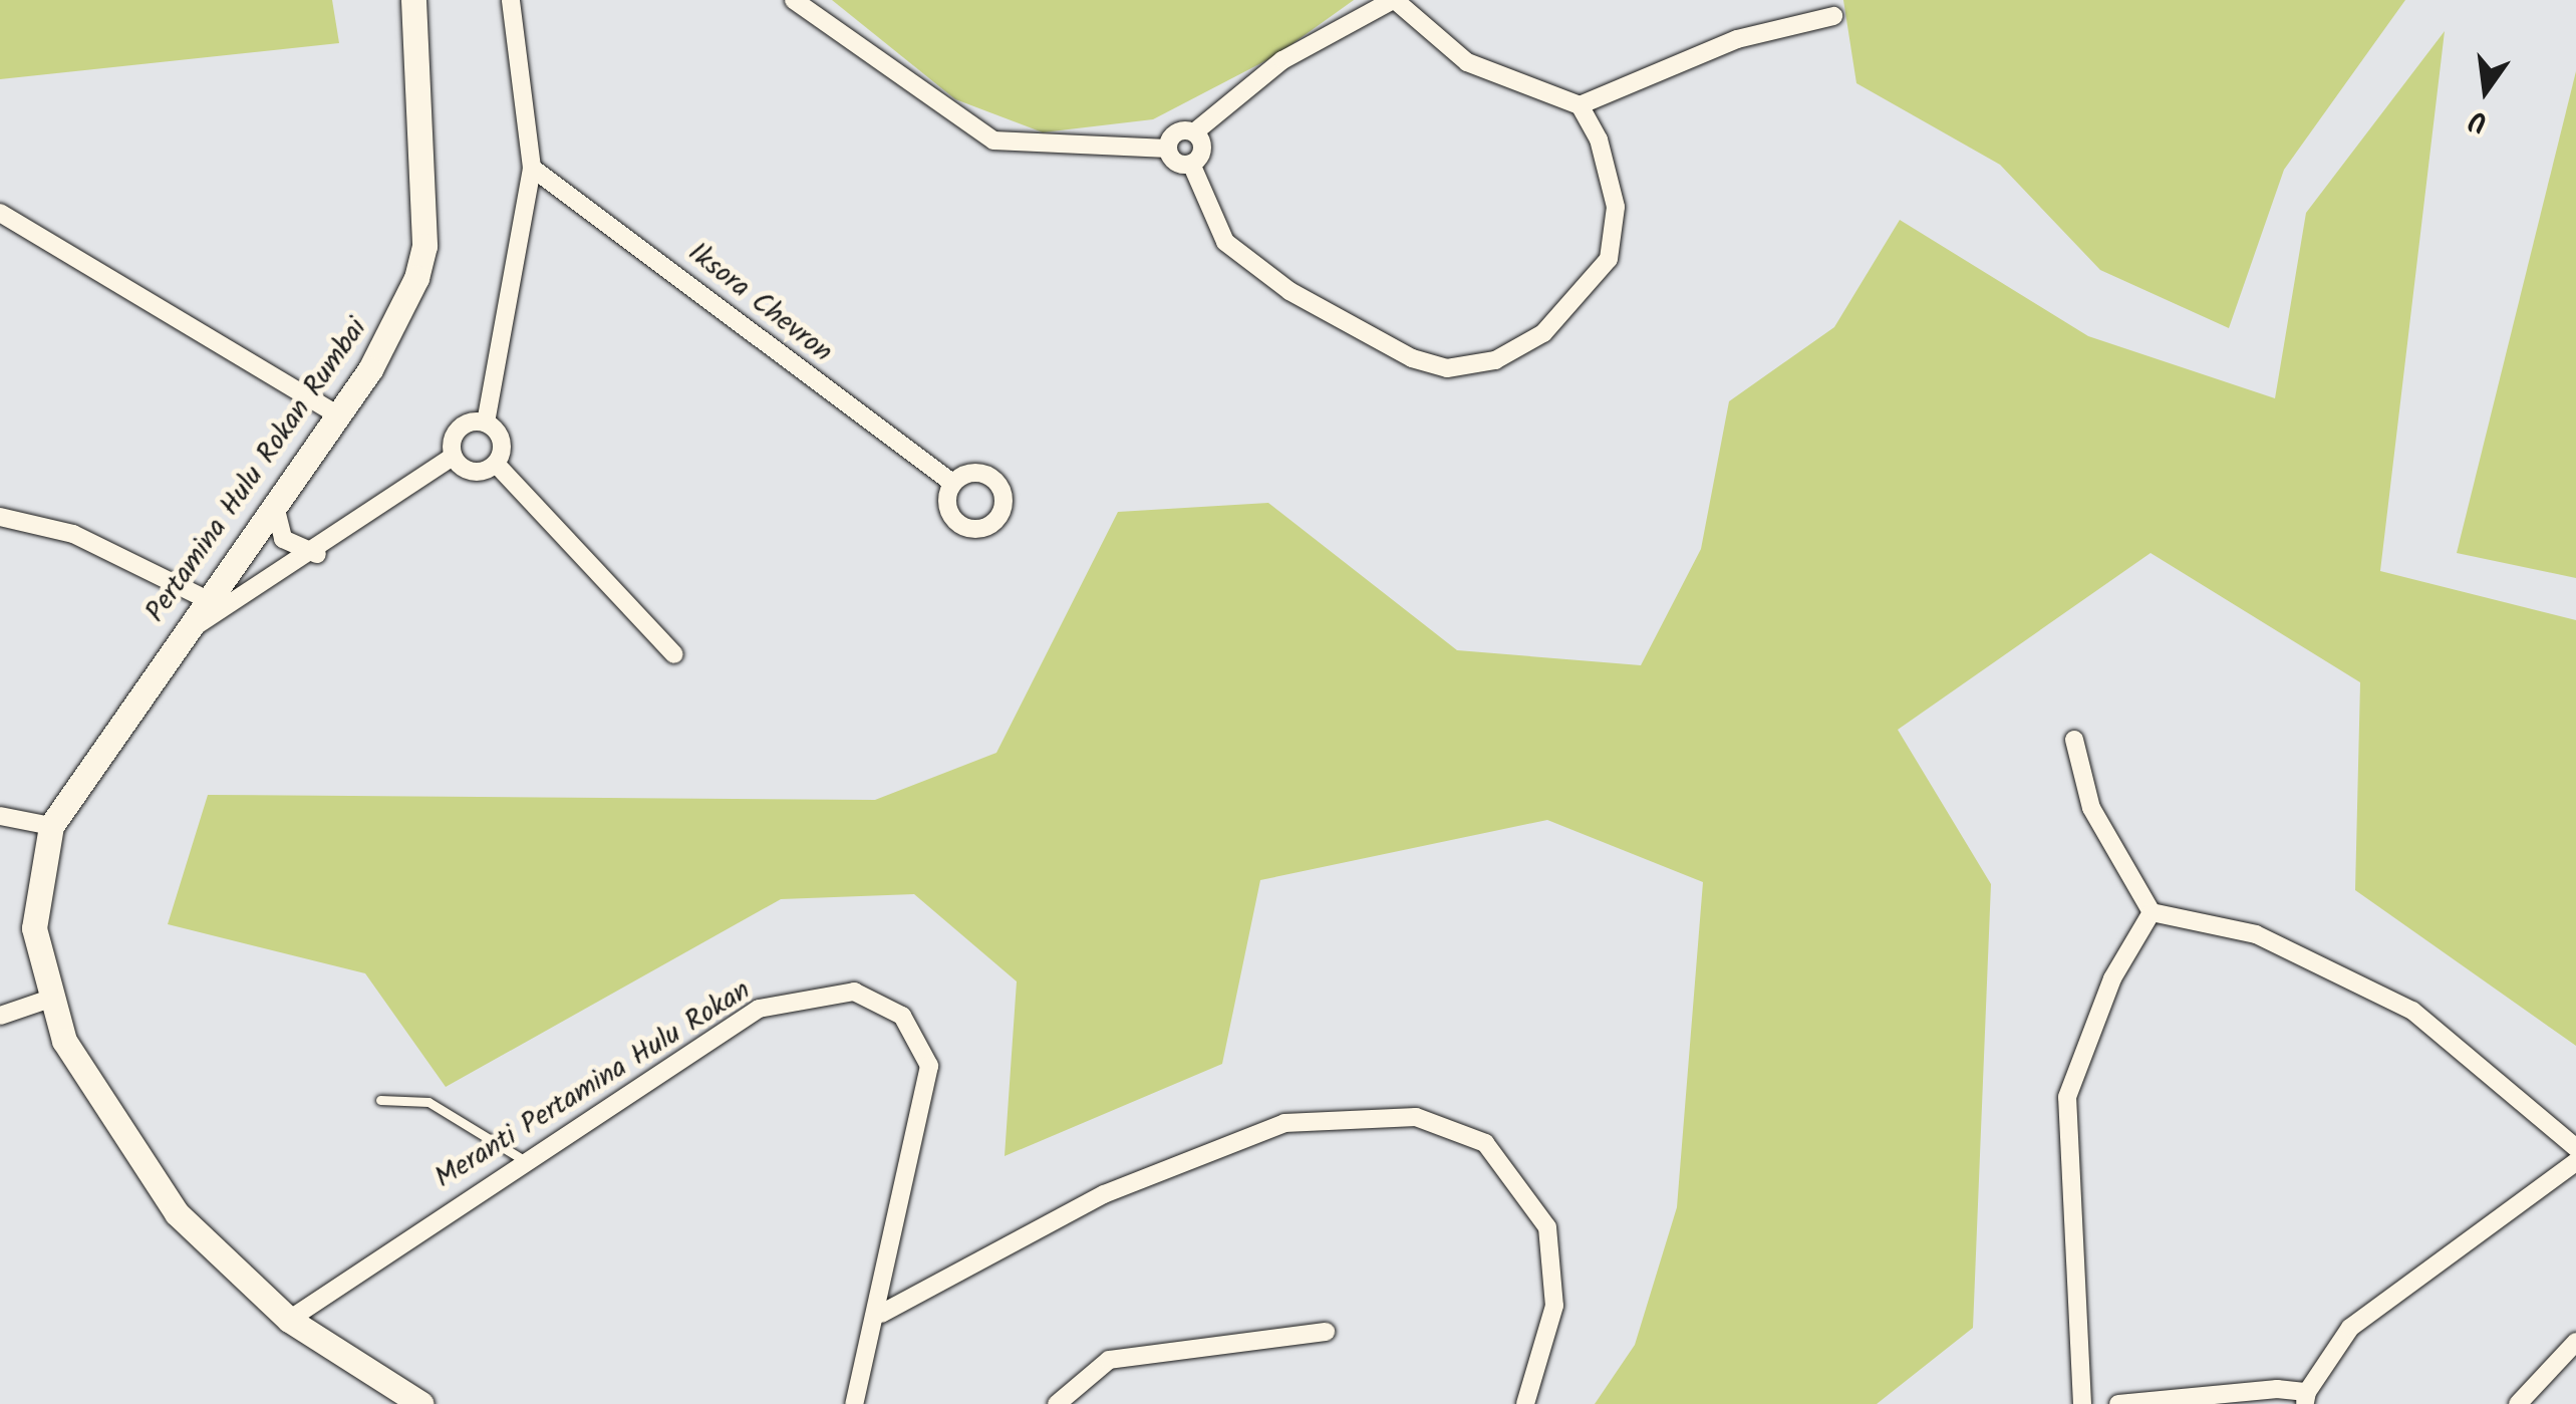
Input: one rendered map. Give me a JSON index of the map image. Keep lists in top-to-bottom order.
{
  "streets": {
    "street": ["Iksora Chevron", "Pertamina Hulu Rokan Rumbai", "Meranti Pertamina Hulu Rokan"]
  },
  "crossings": [
    ["Pertamina Hulu Rokan Rumbai", "Meranti Pertamina Hulu Rokan"]
  ],
  "north": "bottom"
}
